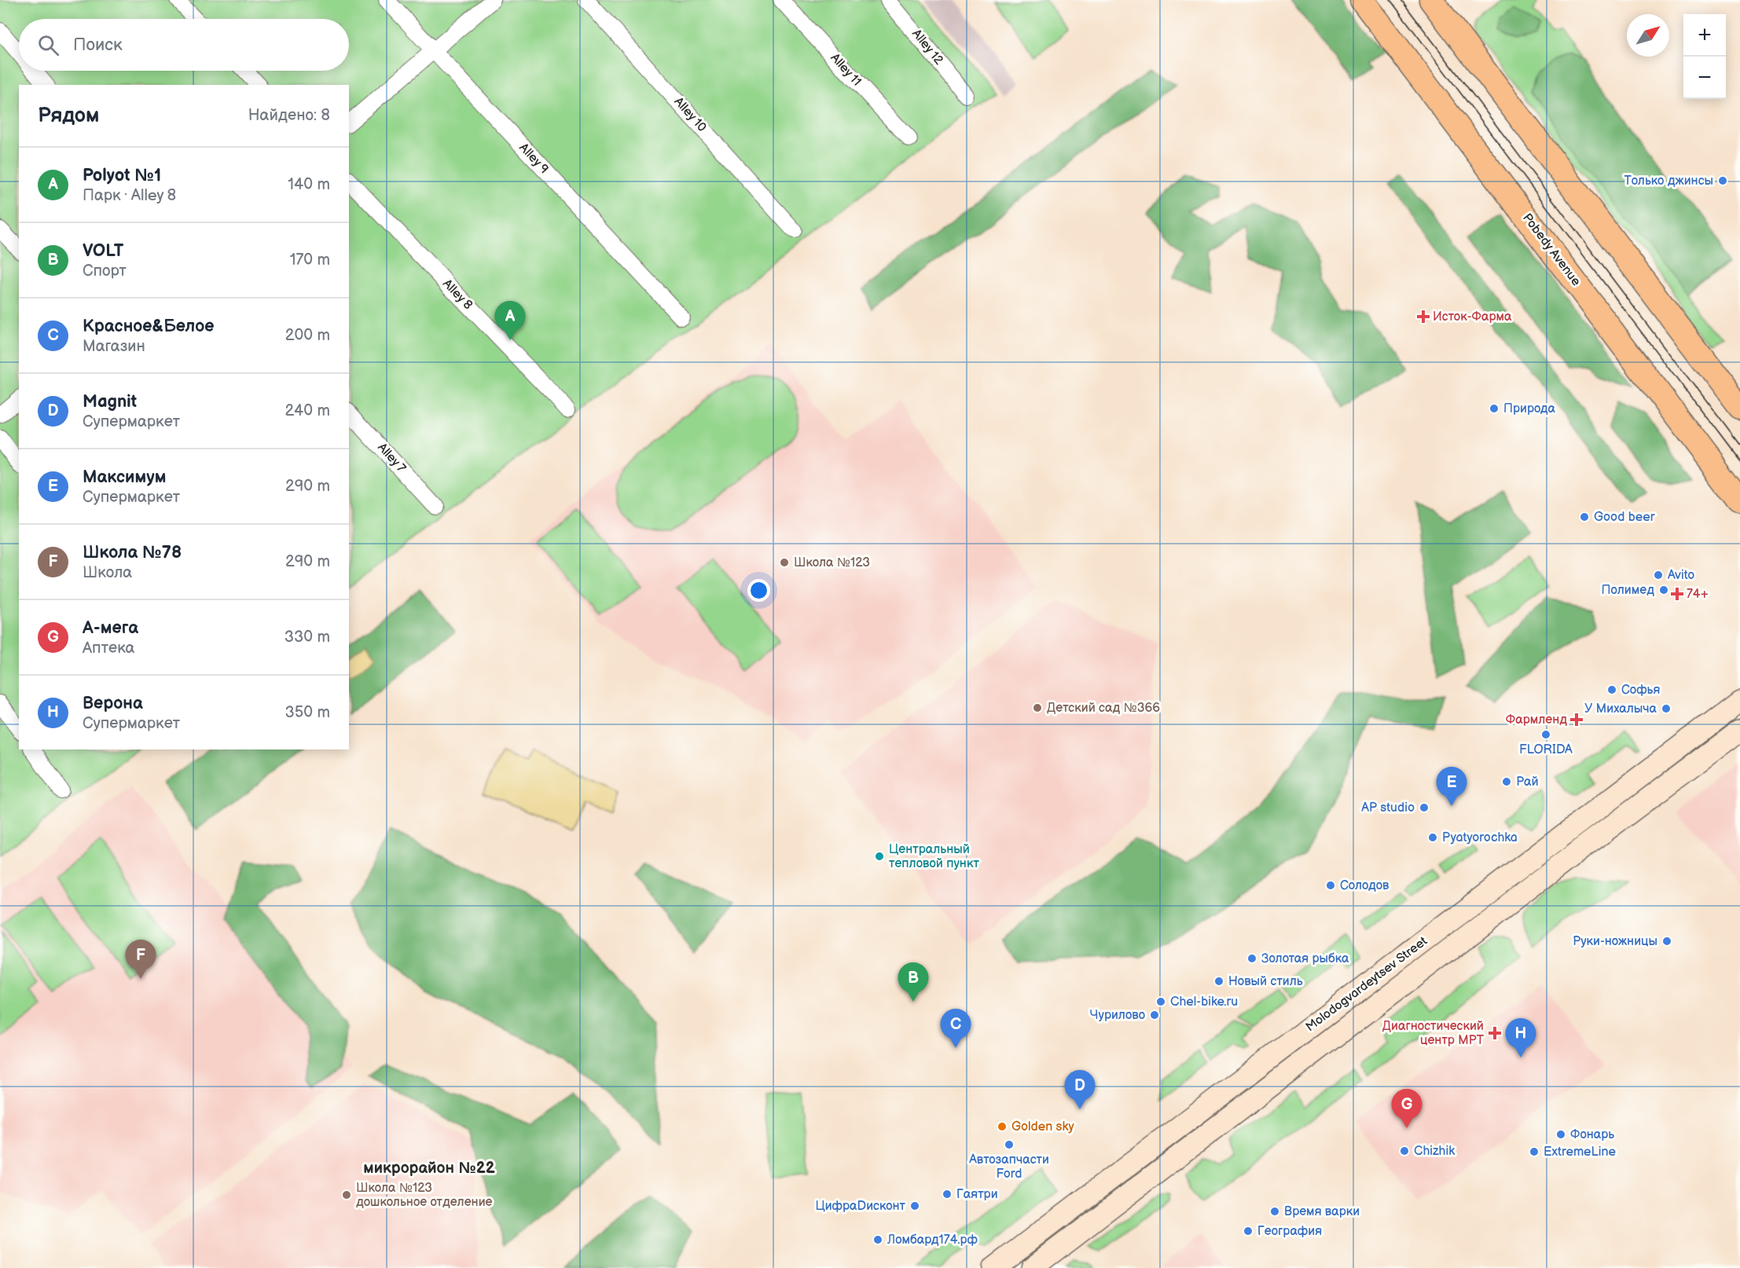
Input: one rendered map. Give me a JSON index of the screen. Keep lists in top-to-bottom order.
{
  "streets": {
    "main road": ["Pobedy Avenue", "Molodogvardeytsev Street"],
    "street": [
      "Alley 12",
      "Alley 11",
      "Alley 10",
      "Alley 9",
      "Alley 8",
      "Alley 7"
    ]
  },
  "districts": ["микрорайон №22"],
  "places": {
    "other": [
      "Только джинсы",
      "Природа",
      "Good beer",
      "Школа №123",
      "Avito",
      "Полимед",
      "Софья",
      "Детский сад №366",
      "У Михалыча",
      "FLORIDA",
      "Рай",
      "AP studio",
      "Pyatyorochka",
      "Центральный тепловой пункт",
      "Солодов",
      "Руки-ножницы",
      "Золотая рыбка",
      "Новый стиль",
      "Chel-bike.ru",
      "Чурилово",
      "Golden sky",
      "Фонарь",
      "Автозапчасти Ford",
      "Chizhik",
      "ExtremeLine",
      "Гаятри",
      "Школа №123 дошкольное отделение",
      "ЦифраDисконт",
      "Время варки",
      "География",
      "Ломбард174.рф"
    ],
    "health": [
      "Исток-Фарма",
      "74+",
      "Фармленд",
      "Диагностический центр МРТ"
    ]
  },
  "north": "top right",
  "page": {
    "map_buttons": ["+", "−"],
    "search": "Поиск",
    "heading": ["Рядом", "Найдено: 8"],
    "list": [
      {
        "mark": "A",
        "name": "Polyot №1",
        "note": "Парк · Alley 8",
        "value": "140 m"
      },
      {
        "mark": "B",
        "name": "VOLT",
        "note": "Спорт",
        "value": "170 m"
      },
      {
        "mark": "C",
        "name": "Красное&Белое",
        "note": "Магазин",
        "value": "200 m"
      },
      {
        "mark": "D",
        "name": "Magnit",
        "note": "Супермаркет",
        "value": "240 m"
      },
      {
        "mark": "E",
        "name": "Максимум",
        "note": "Супермаркет",
        "value": "290 m"
      },
      {
        "mark": "F",
        "name": "Школа №78",
        "note": "Школа",
        "value": "290 m"
      },
      {
        "mark": "G",
        "name": "А-мега",
        "note": "Аптека",
        "value": "330 m"
      },
      {
        "mark": "H",
        "name": "Верона",
        "note": "Супермаркет",
        "value": "350 m"
      }
    ],
    "pins": [
      "A",
      "E",
      "F",
      "B",
      "C",
      "H",
      "D",
      "G"
    ]
  }
}
